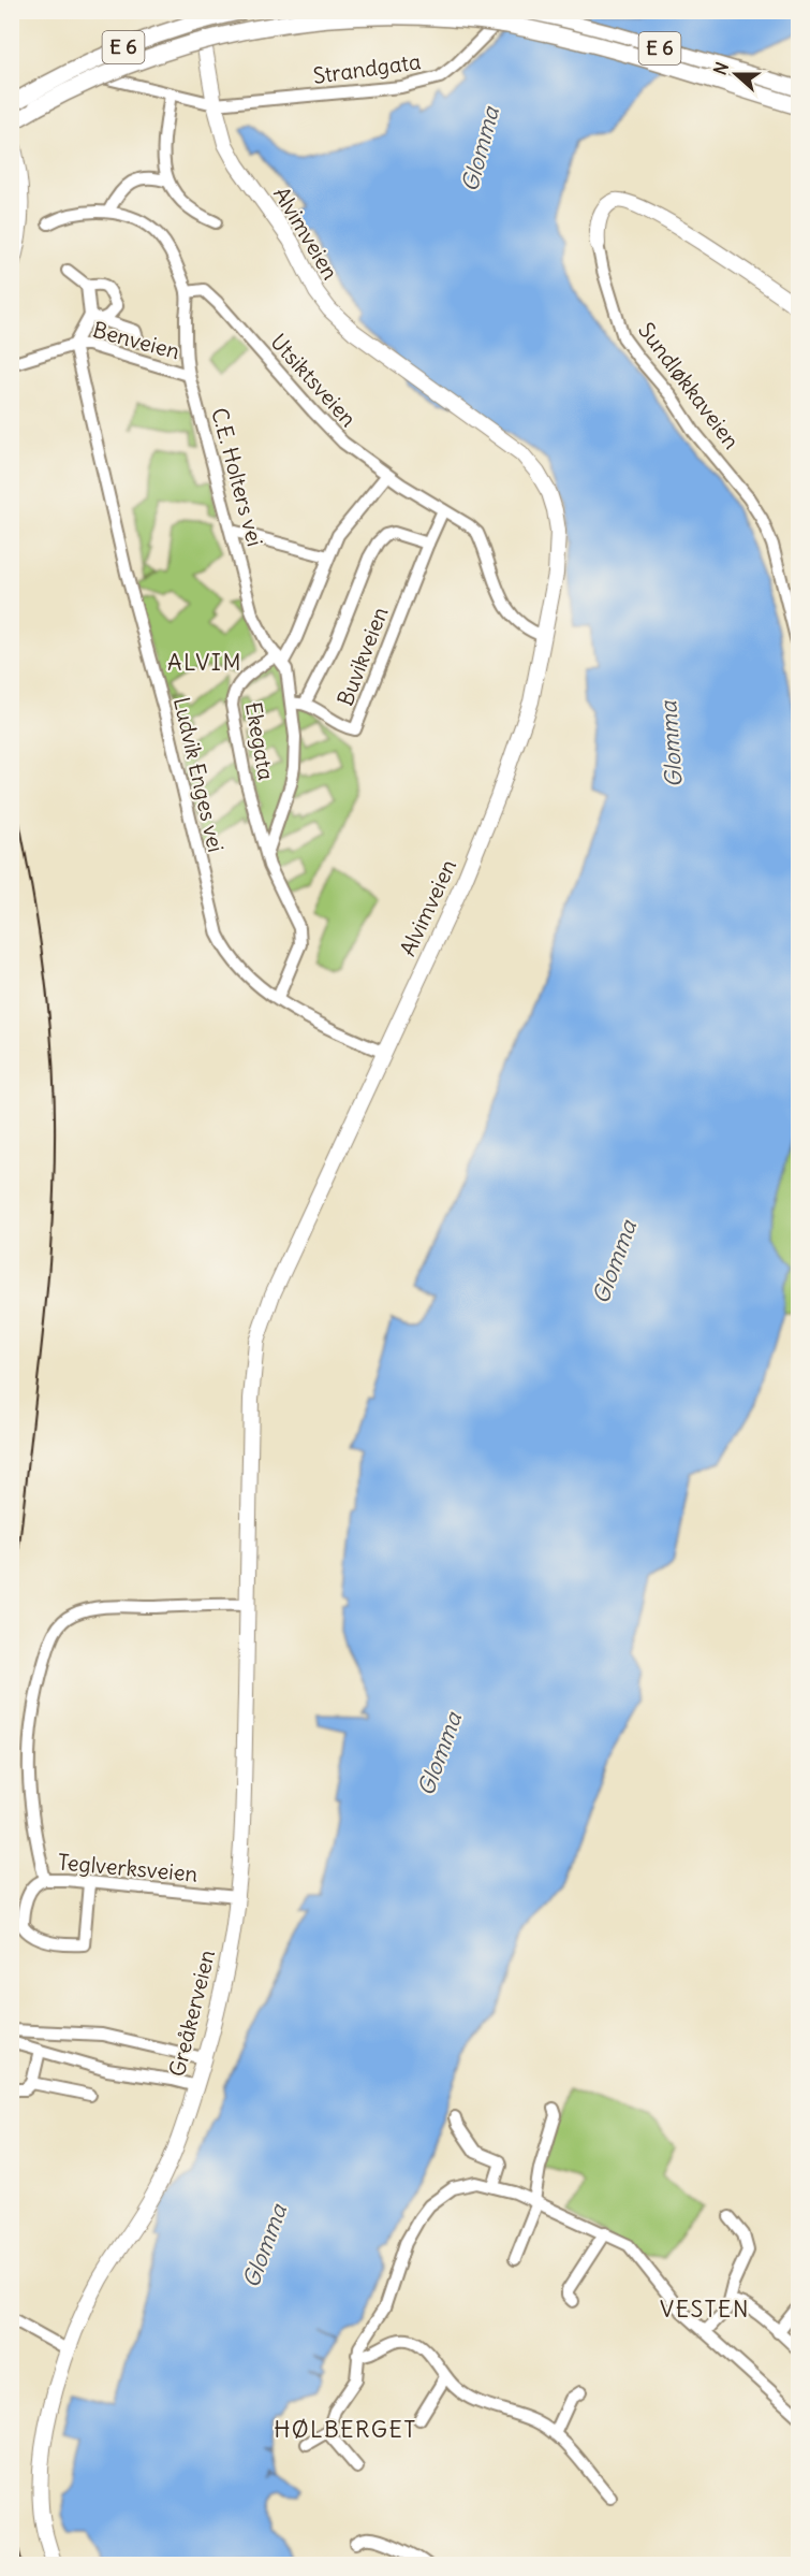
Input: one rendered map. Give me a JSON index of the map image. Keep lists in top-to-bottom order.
{
  "streets": {
    "highway": ["E 6"],
    "main road": ["Alvimveien", "Sundløkkaveien", "Greåkerveien"],
    "street": [
      "Strandgata",
      "Benveien",
      "Utsiktsveien",
      "C.E. Holters vei",
      "Buvikveien",
      "Ekegata",
      "Ludvik Enges vei",
      "Teglverksveien"
    ]
  },
  "crossings": [
    ["Strandgata", "Alvimveien"],
    ["Alvimveien", "Utsiktsveien"],
    ["Alvimveien", "Ludvik Enges vei"],
    ["Alvimveien", "Greåkerveien"],
    ["Benveien", "C.E. Holters vei"],
    ["Benveien", "Ludvik Enges vei"],
    ["Utsiktsveien", "C.E. Holters vei"],
    ["Utsiktsveien", "Buvikveien"],
    ["Utsiktsveien", "Ekegata"],
    ["C.E. Holters vei", "Buvikveien"],
    ["C.E. Holters vei", "Ekegata"],
    ["Ekegata", "Ludvik Enges vei"],
    ["Teglverksveien", "Greåkerveien"]
  ],
  "districts": ["ALVIM", "VESTEN", "HØLBERGET"],
  "water": ["Glomma"],
  "north": "left"
}
